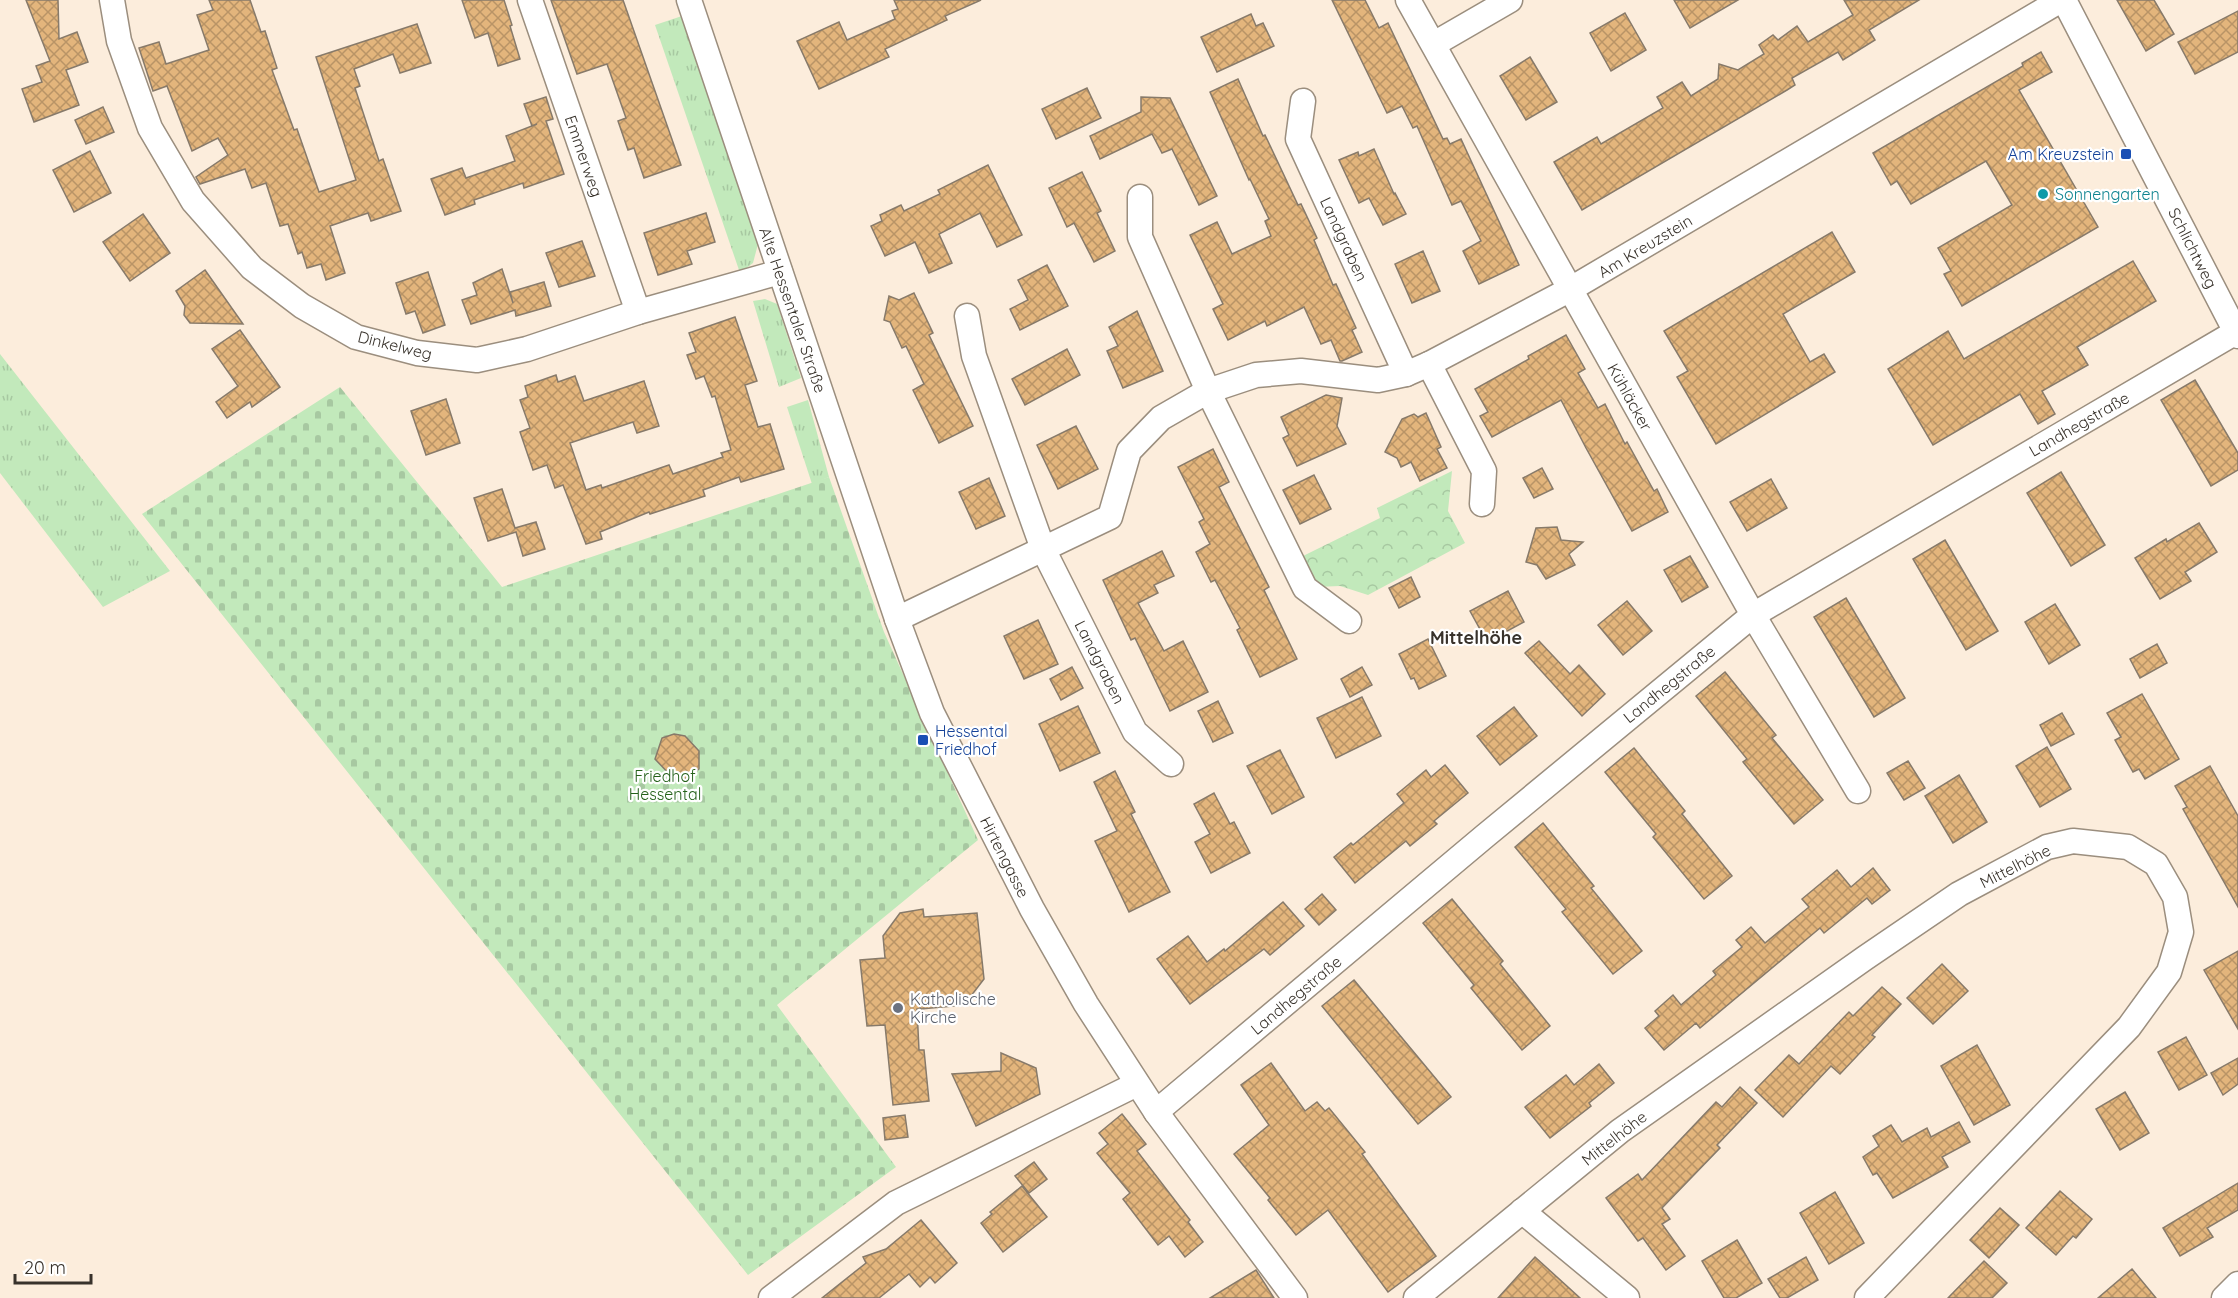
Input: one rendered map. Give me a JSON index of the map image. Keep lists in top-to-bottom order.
{
  "streets": {
    "street": [
      "Emmerweg",
      "Landgraben",
      "Am Kreuzstein",
      "Schlichtweg",
      "Alte Hessentaler Straße",
      "Dinkelweg",
      "Kühläcker",
      "Landhegstraße",
      "Hirtengasse",
      "Mittelhöhe"
    ]
  },
  "crossings": [
    ["Emmerweg", "Dinkelweg"],
    ["Am Kreuzstein", "Schlichtweg"],
    ["Am Kreuzstein", "Kühläcker"],
    ["Schlichtweg", "Landhegstraße"],
    ["Alte Hessentaler Straße", "Dinkelweg"],
    ["Alte Hessentaler Straße", "Hirtengasse"],
    ["Kühläcker", "Landhegstraße"],
    ["Landhegstraße", "Hirtengasse"]
  ],
  "districts": ["Mittelhöhe"],
  "parks": ["Friedhof Hessental"],
  "places": {
    "transit": ["Am Kreuzstein", "Hessental Friedhof"],
    "other": ["Sonnengarten", "Katholische Kirche"]
  },
  "scale_bar": "20 m"
}
